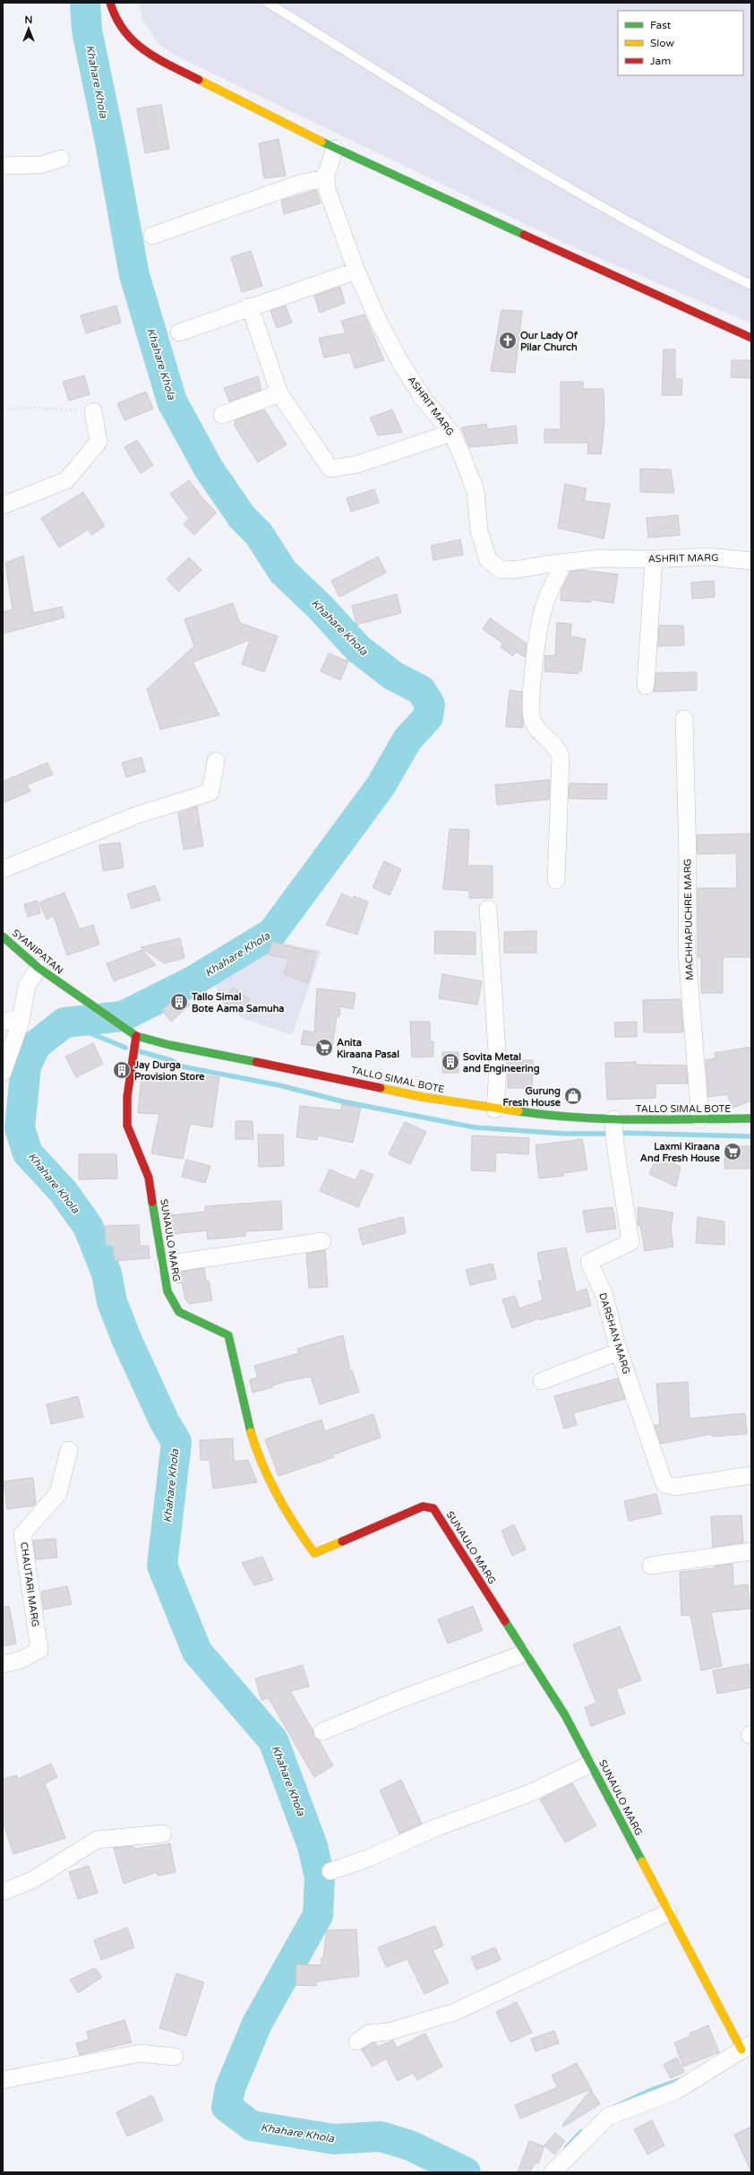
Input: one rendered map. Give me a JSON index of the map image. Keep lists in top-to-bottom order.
{
  "streets": {
    "main road": ["SYANIPATAN", "TALLO SIMAL BOTE", "SUNAULO MARG"],
    "street": [
      "ASHRIT MARG",
      "MACHHAPUCHRE MARG",
      "DARSHAN MARG",
      "CHAUTARI MARG"
    ]
  },
  "crossings": [
    ["MACHHAPUCHRE MARG", "TALLO SIMAL BOTE"],
    ["SYANIPATAN", "TALLO SIMAL BOTE"],
    ["TALLO SIMAL BOTE", "SUNAULO MARG"],
    ["TALLO SIMAL BOTE", "DARSHAN MARG"]
  ],
  "water": ["Khahare Khola"],
  "places": {
    "church": ["Our Lady Of Pilar Church"],
    "building": ["Tallo Simal Bote Aama Samuha", "Sovita Metal and Engineering", "Jay Durga Provision Store"],
    "supermarket": ["Anita Kiraana Pasal", "Laxmi Kiraana And Fresh House"],
    "shop": ["Gurung Fresh House"]
  },
  "legend": ["Fast", "Slow", "Jam"],
  "north": "top"
}
